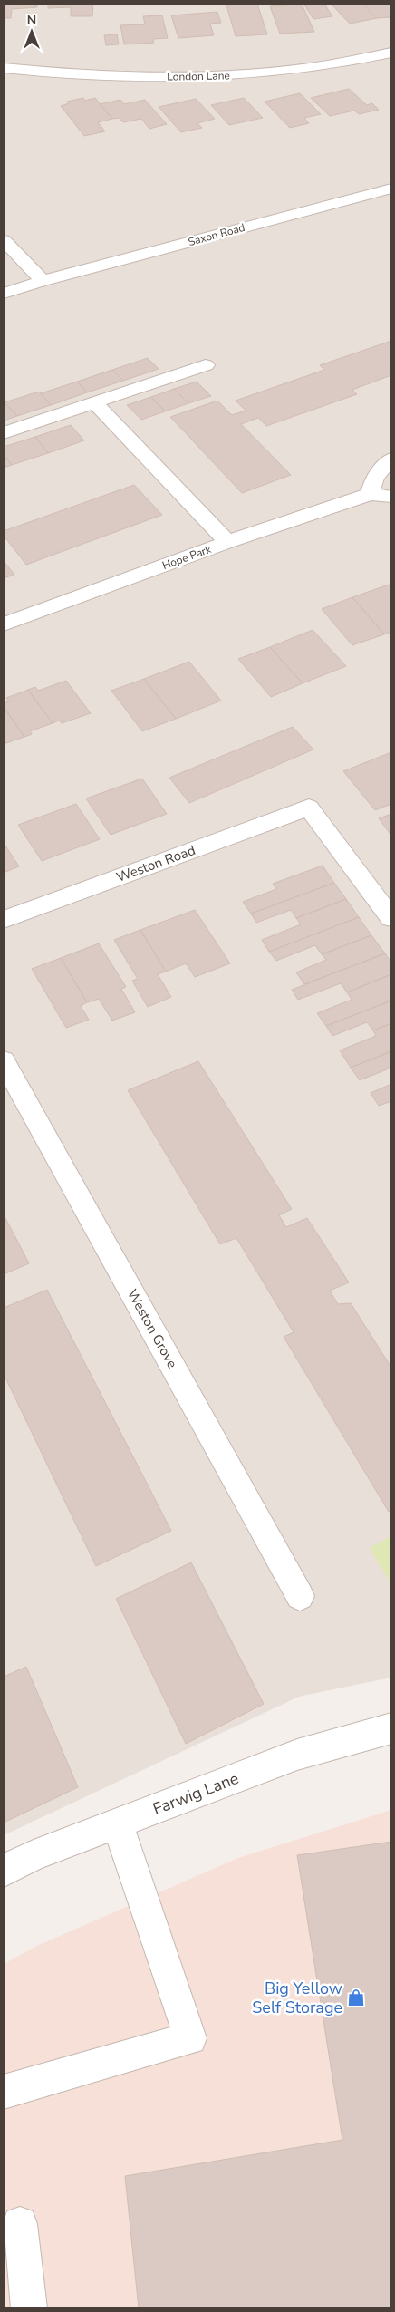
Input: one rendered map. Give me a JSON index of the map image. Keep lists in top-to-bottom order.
{
  "streets": {
    "street": [
      "London Lane",
      "Saxon Road",
      "Hope Park",
      "Weston Road",
      "Weston Grove",
      "Farwig Lane"
    ]
  },
  "places": {
    "shop": ["Big Yellow Self Storage"]
  },
  "north": "top"
}
